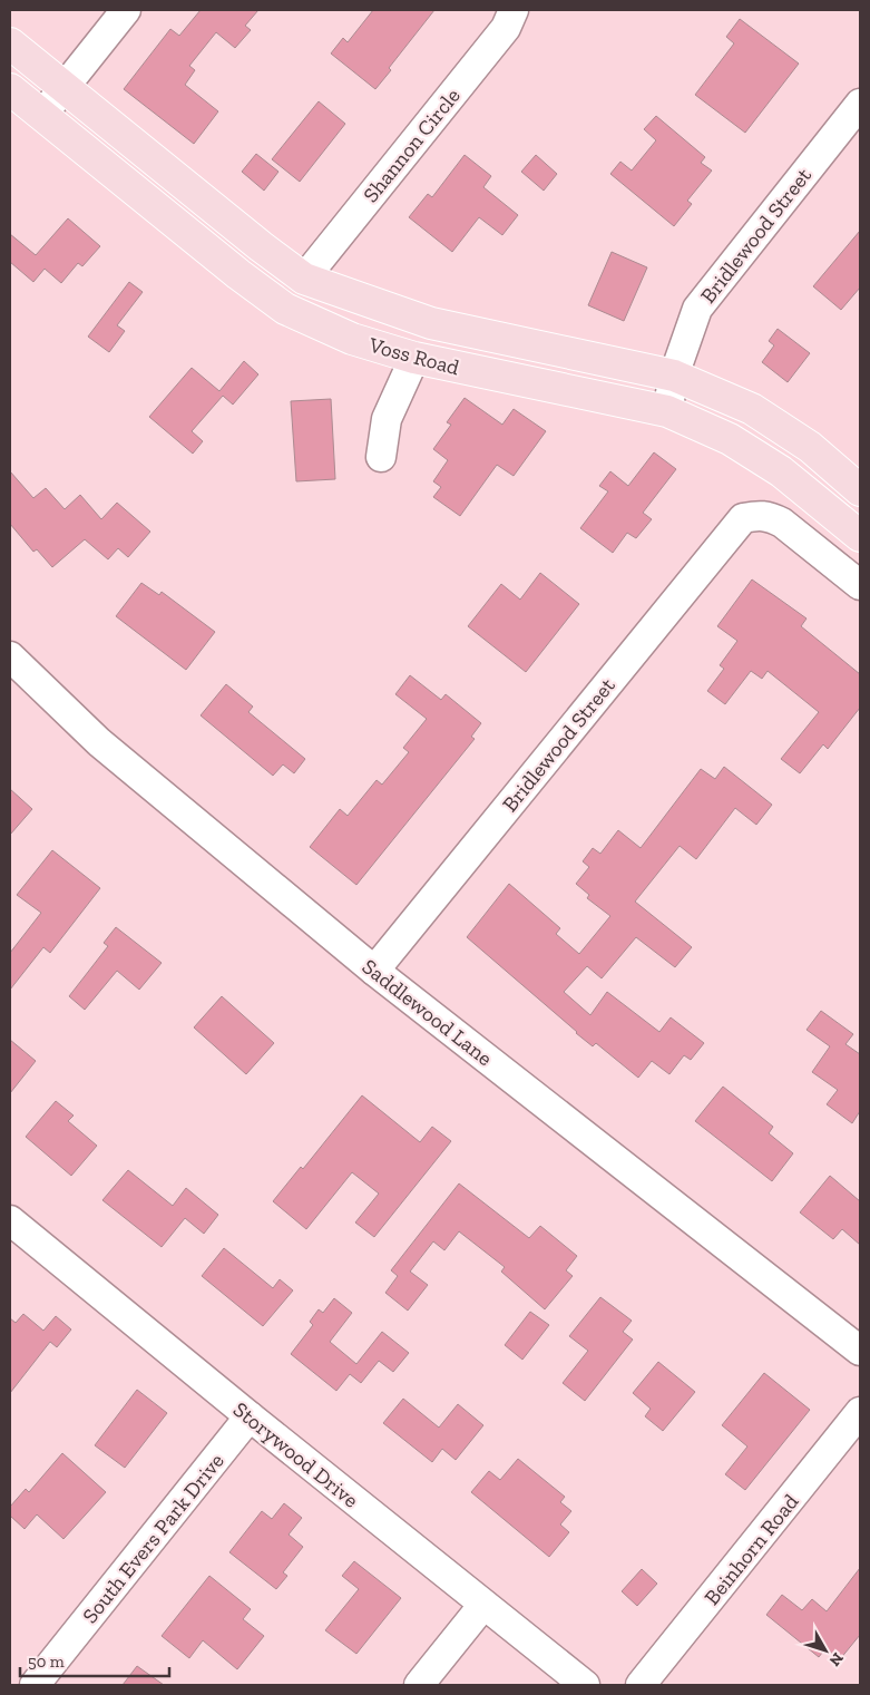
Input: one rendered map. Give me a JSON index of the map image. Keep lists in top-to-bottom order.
{
  "streets": {
    "main road": ["Voss Road"],
    "street": [
      "Shannon Circle",
      "Bridlewood Street",
      "Saddlewood Lane",
      "Storywood Drive",
      "South Evers Park Drive",
      "Beinhorn Road"
    ]
  },
  "crossings": [
    ["Shannon Circle", "Voss Road"],
    ["Bridlewood Street", "Voss Road"],
    ["Bridlewood Street", "Saddlewood Lane"],
    ["Storywood Drive", "South Evers Park Drive"]
  ],
  "scale_bar": "50 m",
  "north": "bottom right"
}
